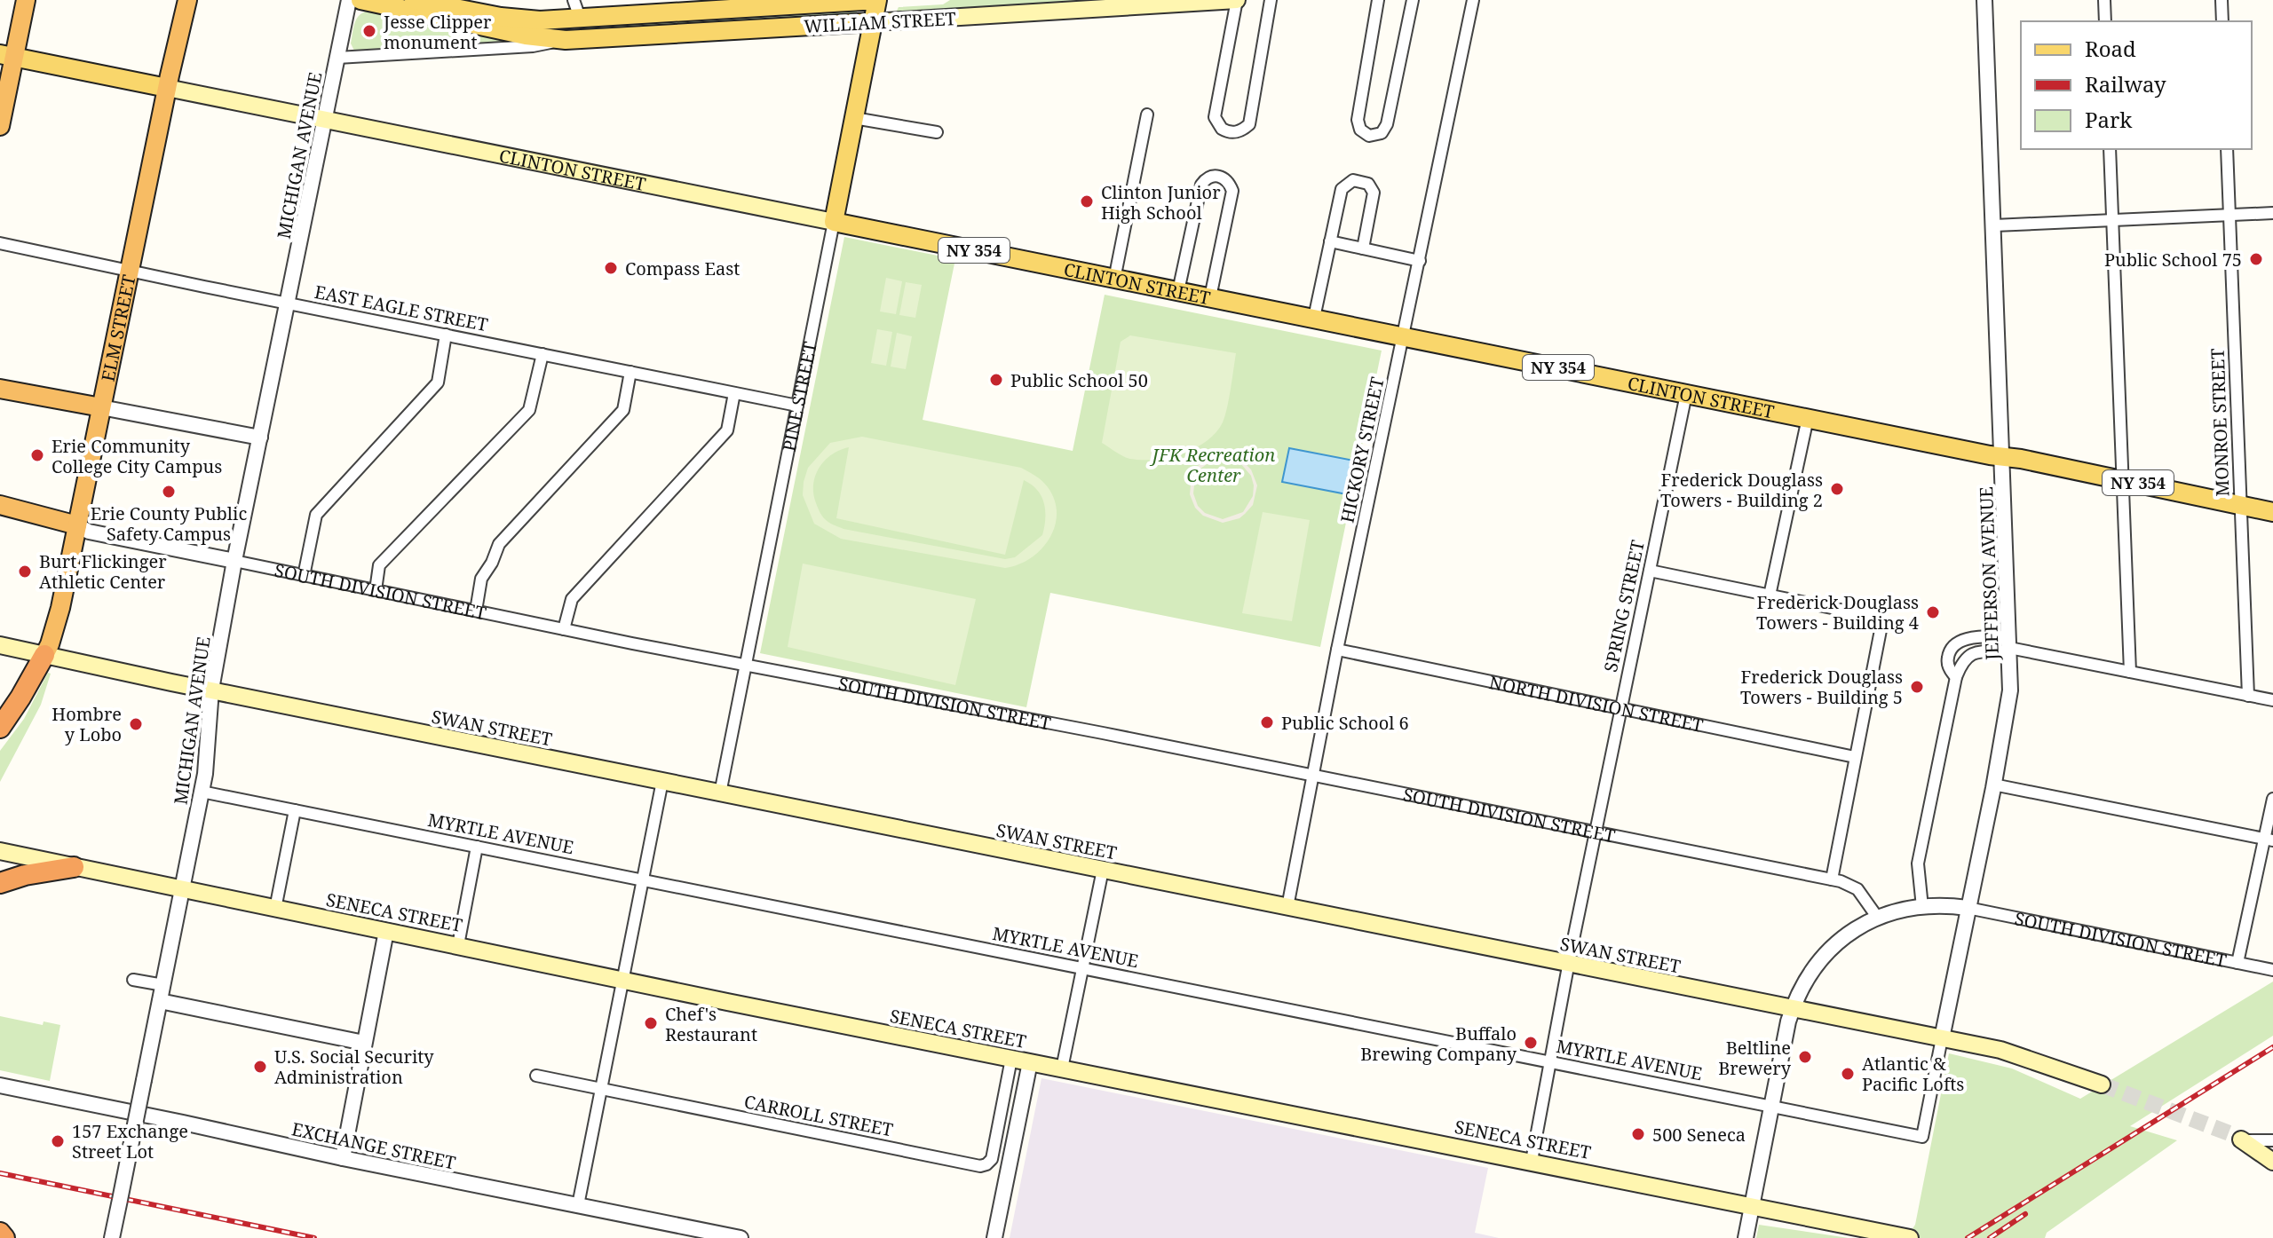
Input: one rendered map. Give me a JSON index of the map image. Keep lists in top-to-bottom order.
{
  "streets": {
    "highway": ["ELM STREET", "SOUTH DIVISION STREET"],
    "main road": [
      "WILLIAM STREET",
      "CLINTON STREET",
      "NY 354",
      "PINE STREET",
      "SWAN STREET",
      "SENECA STREET"
    ],
    "street": [
      "MICHIGAN AVENUE",
      "EAST EAGLE STREET",
      "MONROE STREET",
      "HICKORY STREET",
      "JEFFERSON AVENUE",
      "SPRING STREET",
      "NORTH DIVISION STREET",
      "MYRTLE AVENUE",
      "CARROLL STREET",
      "EXCHANGE STREET"
    ]
  },
  "crossings": [
    ["WILLIAM STREET", "MICHIGAN AVENUE"],
    ["WILLIAM STREET", "PINE STREET"],
    ["MICHIGAN AVENUE", "CLINTON STREET"],
    ["MICHIGAN AVENUE", "EAST EAGLE STREET"],
    ["MICHIGAN AVENUE", "SOUTH DIVISION STREET"],
    ["MICHIGAN AVENUE", "SWAN STREET"],
    ["MICHIGAN AVENUE", "MYRTLE AVENUE"],
    ["MICHIGAN AVENUE", "SENECA STREET"],
    ["CLINTON STREET", "ELM STREET"],
    ["CLINTON STREET", "PINE STREET"],
    ["CLINTON STREET", "MONROE STREET"],
    ["CLINTON STREET", "HICKORY STREET"],
    ["CLINTON STREET", "JEFFERSON AVENUE"],
    ["CLINTON STREET", "SPRING STREET"],
    ["EAST EAGLE STREET", "ELM STREET"],
    ["EAST EAGLE STREET", "PINE STREET"],
    ["ELM STREET", "SOUTH DIVISION STREET"],
    ["ELM STREET", "SWAN STREET"],
    ["PINE STREET", "SOUTH DIVISION STREET"],
    ["PINE STREET", "SWAN STREET"],
    ["HICKORY STREET", "SOUTH DIVISION STREET"],
    ["HICKORY STREET", "NORTH DIVISION STREET"],
    ["HICKORY STREET", "SWAN STREET"],
    ["JEFFERSON AVENUE", "SOUTH DIVISION STREET"],
    ["JEFFERSON AVENUE", "SWAN STREET"],
    ["JEFFERSON AVENUE", "MYRTLE AVENUE"],
    ["SOUTH DIVISION STREET", "SPRING STREET"],
    ["SPRING STREET", "NORTH DIVISION STREET"],
    ["SPRING STREET", "SWAN STREET"],
    ["SPRING STREET", "MYRTLE AVENUE"],
    ["SPRING STREET", "SENECA STREET"],
    ["SENECA STREET", "CARROLL STREET"]
  ],
  "parks": ["JFK Recreation Center"],
  "places": [
    "Jesse Clipper monument",
    "Clinton Junior High School",
    "Public School 75",
    "Compass East",
    "Public School 50",
    "Erie Community College City Campus",
    "Frederick Douglass Towers - Building 2",
    "Erie County Public Safety Campus",
    "Burt Flickinger Athletic Center",
    "Frederick Douglass Towers - Building 4",
    "Frederick Douglass Towers - Building 5",
    "Public School 6",
    "Hombre y Lobo",
    "Chef's Restaurant",
    "Buffalo Brewing Company",
    "Beltline Brewery",
    "U.S. Social Security Administration",
    "Atlantic & Pacific Lofts",
    "500 Seneca",
    "157 Exchange Street Lot"
  ],
  "legend": ["Road", "Railway", "Park"]
}
